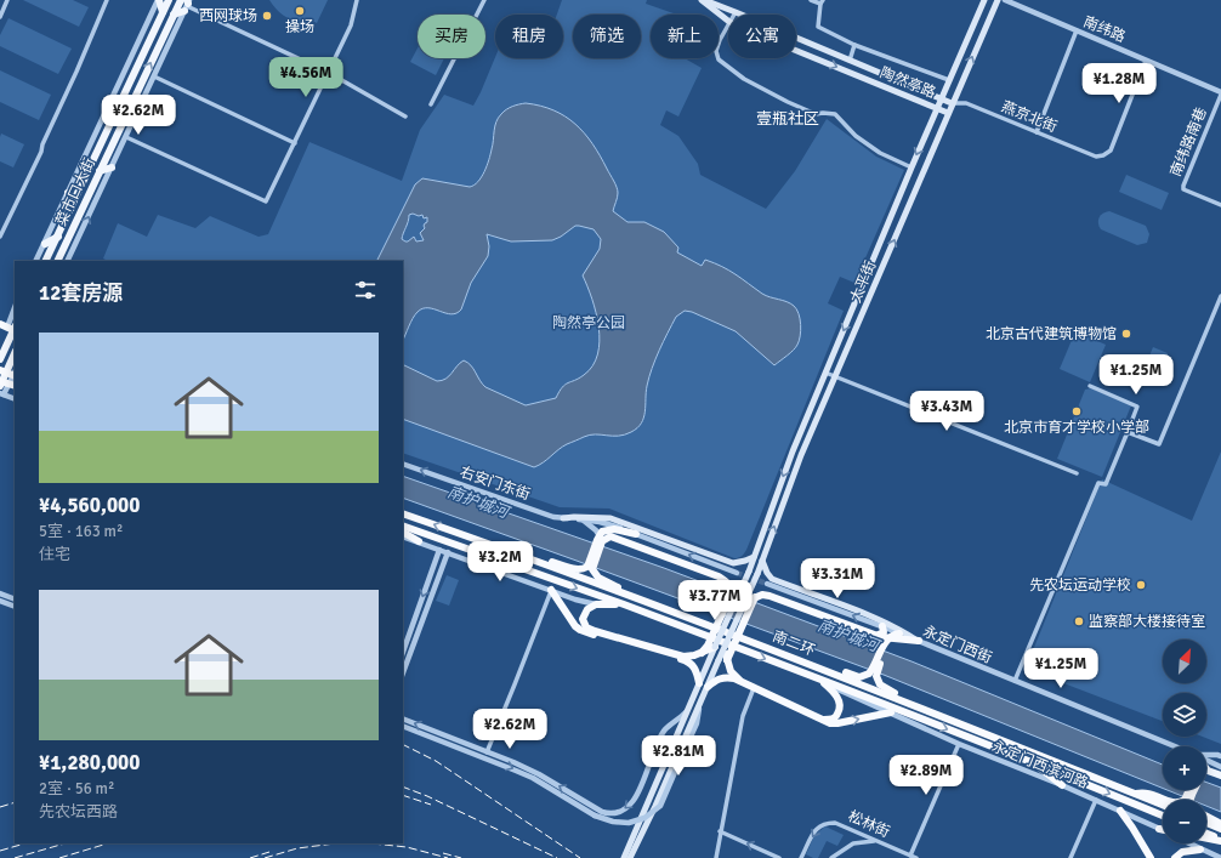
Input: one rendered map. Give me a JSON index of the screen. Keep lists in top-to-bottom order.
{
  "streets": {
    "highway": ["南二环"],
    "main road": ["陶然亭路", "菜市口大街", "太平街"],
    "street": [
      "南纬路",
      "燕京北街",
      "南纬路南巷",
      "右安门东街",
      "永定门西街",
      "永定门西滨河路",
      "松林街"
    ]
  },
  "crossings": [
    ["南纬路", "燕京北街"],
    ["南纬路", "南纬路南巷"],
    ["陶然亭路", "燕京北街"],
    ["陶然亭路", "太平街"],
    ["燕京北街", "太平街"],
    ["南二环", "永定门西滨河路"]
  ],
  "one_way": ["右安门东街"],
  "districts": ["壹瓶社区"],
  "water": ["南护城河"],
  "parks": ["陶然亭公园"],
  "places": [
    "操场",
    "西网球场",
    "北京古代建筑博物馆",
    "北京市育才学校小学部",
    "先农坛运动学校",
    "监察部大楼接待室"
  ],
  "north": "top right",
  "page": {
    "chip": [
      "买房",
      "租房",
      "筛选",
      "新上",
      "公寓"
    ],
    "price": [
      "¥4.56M",
      "¥1.28M",
      "¥2.62M",
      "¥1.25M",
      "¥3.43M",
      "¥3.2M",
      "¥3.31M",
      "¥3.77M",
      "¥1.25M",
      "¥2.62M",
      "¥2.81M",
      "¥2.89M"
    ],
    "heading": "12套房源",
    "list": [
      {
        "name": "¥4,560,000",
        "note": "5室 · 163 m² · 住宅"
      },
      {
        "name": "¥1,280,000",
        "note": "2室 · 56 m² · 先农坛西路"
      }
    ],
    "map_buttons": ["+", "−"]
  }
}
